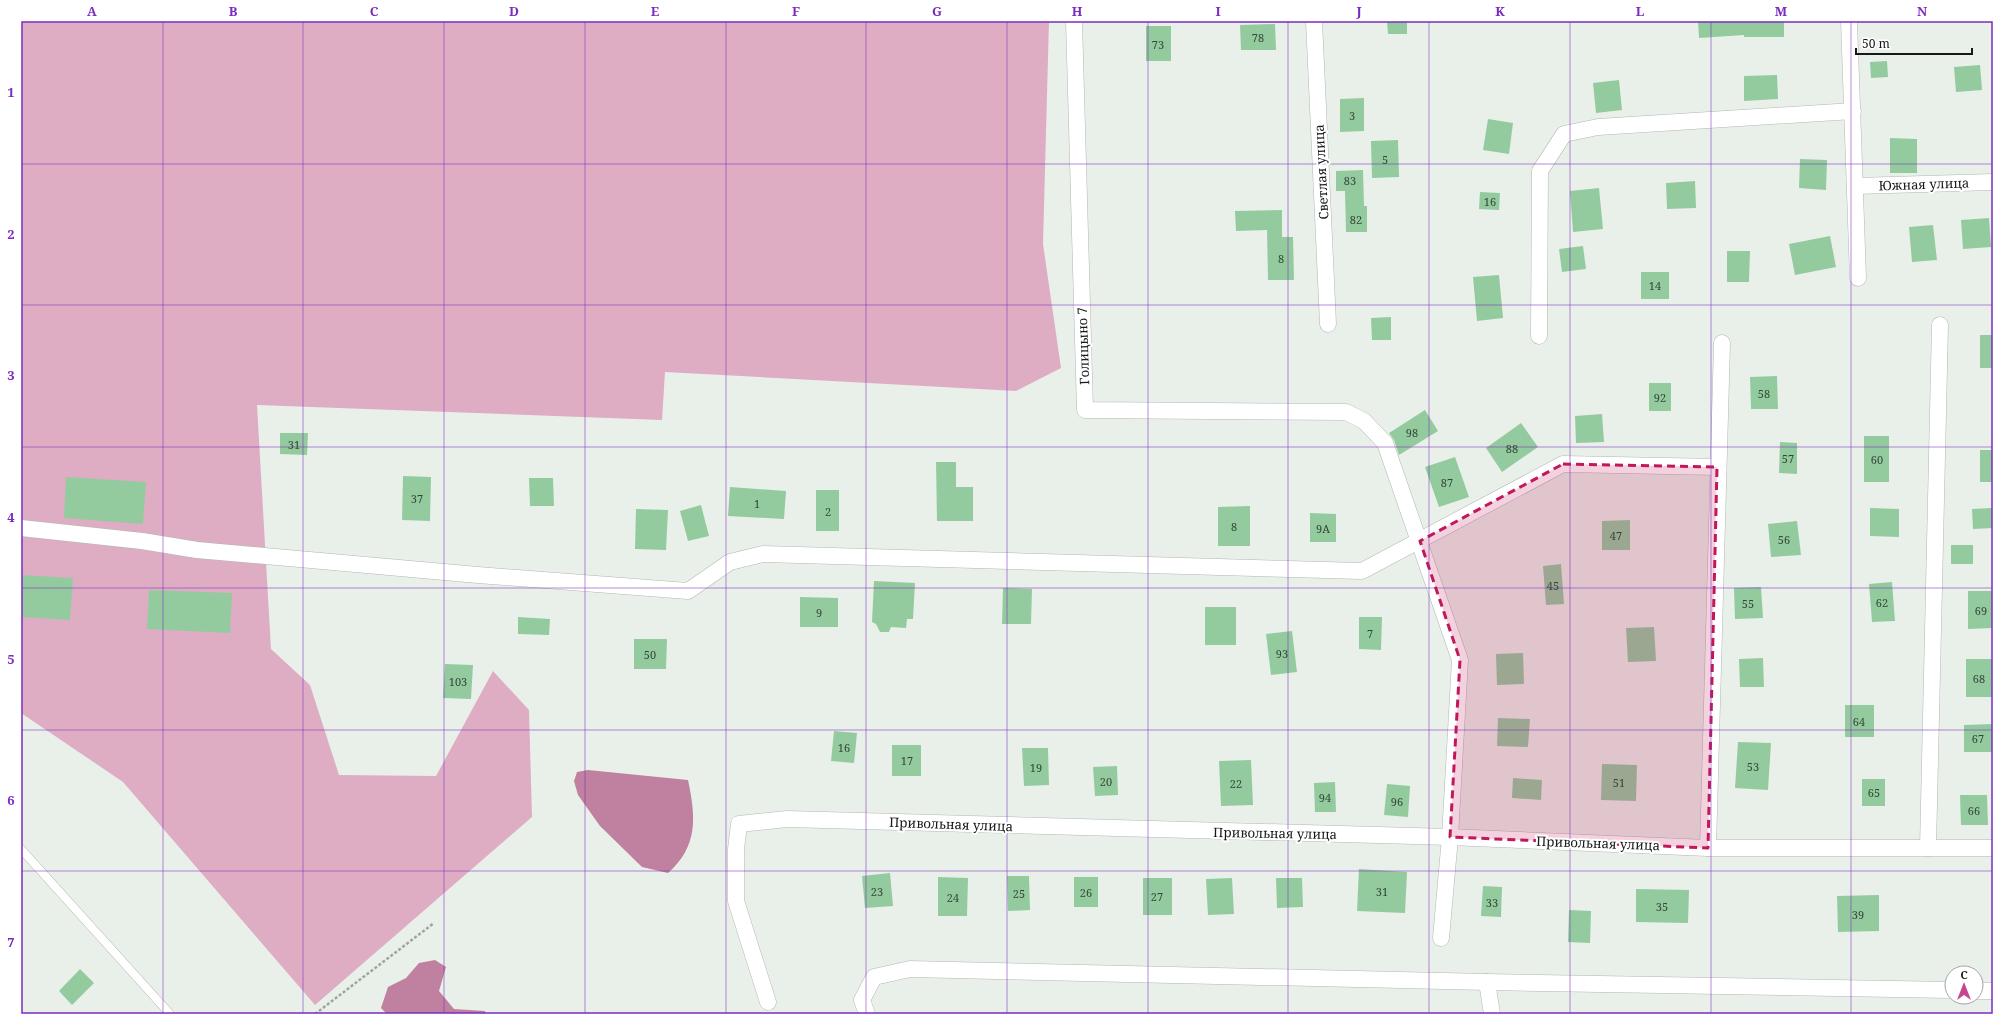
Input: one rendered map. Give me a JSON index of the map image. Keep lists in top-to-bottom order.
{
  "streets": {
    "street": [
      "Светлая улица",
      "Южная улица",
      "Голицыно 7",
      "Привольная улица"
    ]
  },
  "house_numbers": [
    "78",
    "73",
    "3",
    "5",
    "83",
    "16",
    "82",
    "8",
    "14",
    "58",
    "92",
    "98",
    "31",
    "88",
    "57",
    "60",
    "87",
    "37",
    "1",
    "2",
    "8",
    "9А",
    "47",
    "56",
    "45",
    "62",
    "55",
    "69",
    "9",
    "7",
    "93",
    "50",
    "68",
    "103",
    "64",
    "67",
    "16",
    "17",
    "53",
    "19",
    "20",
    "51",
    "22",
    "65",
    "94",
    "96",
    "66",
    "23",
    "31",
    "26",
    "25",
    "27",
    "24",
    "33",
    "35",
    "39"
  ],
  "scale_bar": "50 m",
  "north": "top",
  "grid": {
    "columns": [
      "A",
      "B",
      "C",
      "D",
      "E",
      "F",
      "G",
      "H",
      "I",
      "J",
      "K",
      "L",
      "M",
      "N"
    ],
    "rows": [
      "1",
      "2",
      "3",
      "4",
      "5",
      "6",
      "7"
    ]
  }
}
